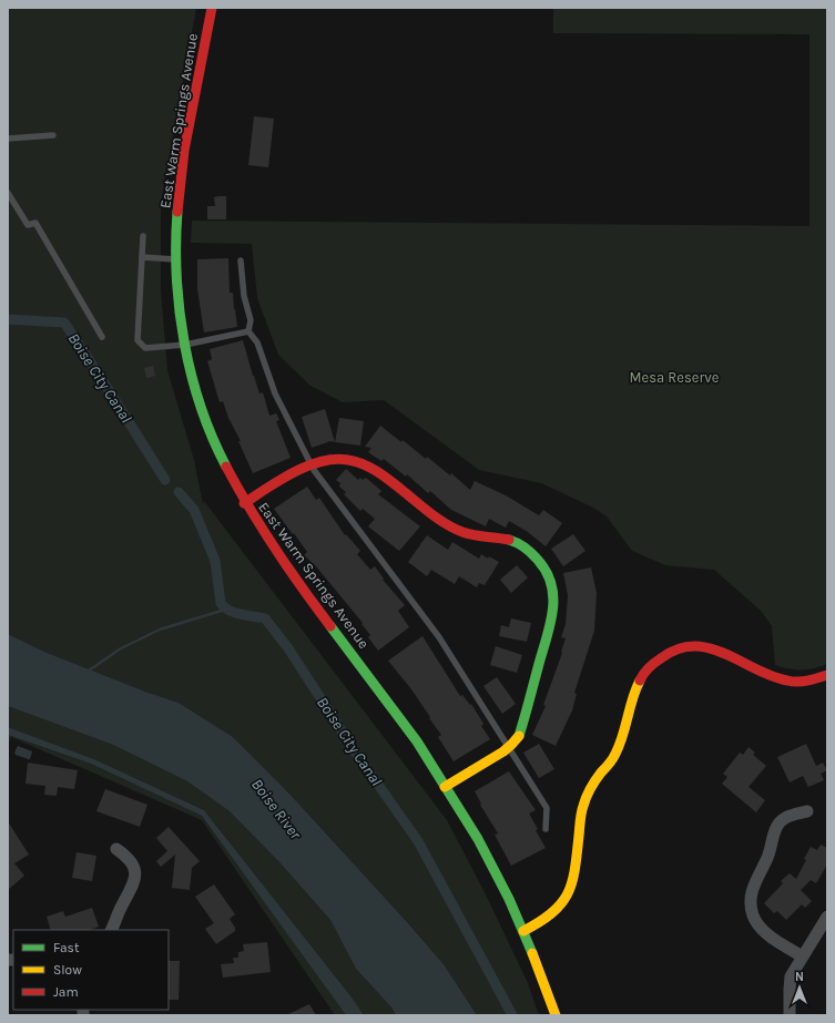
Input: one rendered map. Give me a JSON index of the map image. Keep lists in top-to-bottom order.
{
  "streets": {
    "street": ["East Warm Springs Avenue"]
  },
  "water": ["Boise City Canal", "Boise River"],
  "parks": ["Mesa Reserve"],
  "legend": ["Fast", "Slow", "Jam"],
  "north": "top"
}
